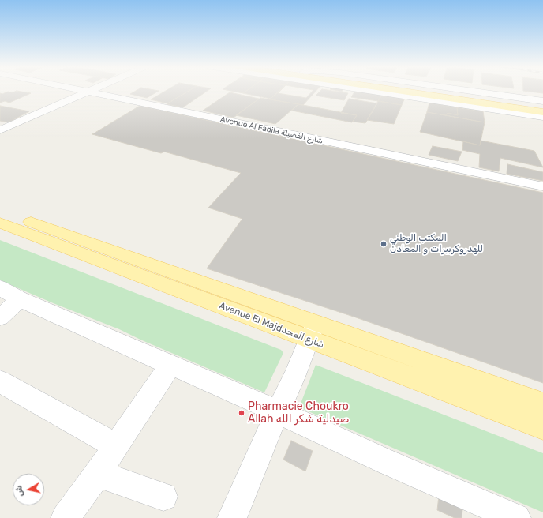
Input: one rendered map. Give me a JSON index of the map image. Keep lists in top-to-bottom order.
{
  "streets": {
    "main road": ["Avenue El Majdشارع المجد"],
    "street": ["Avenue Al Fadila شارع الفضيلة"]
  },
  "places": ["المكتب الوطني للهدروكربيرات و المعادن", "Pharmacie Choukro Allah صيدلية شكر الله"],
  "north": "left"
}
